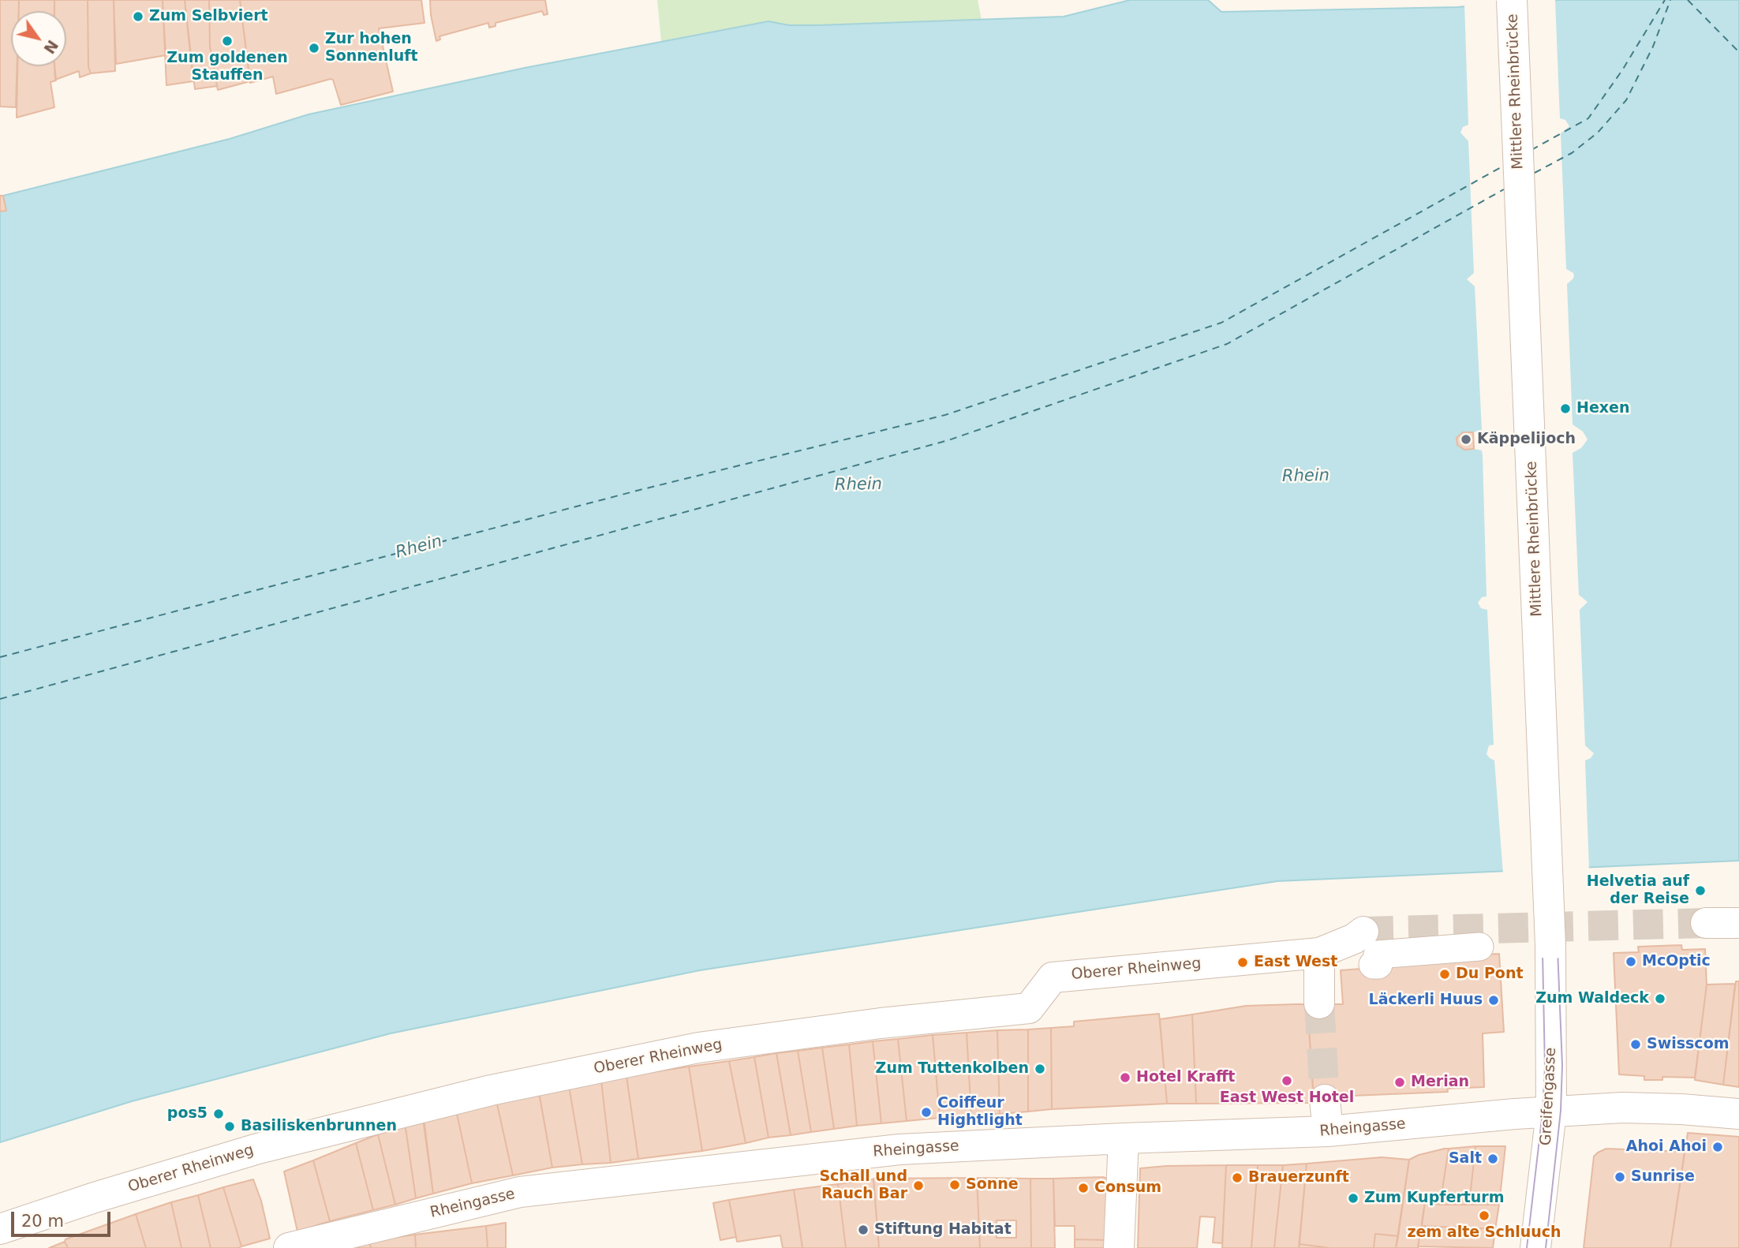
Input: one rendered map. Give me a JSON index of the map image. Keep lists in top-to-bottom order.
{
  "streets": {
    "street": [
      "Mittlere Rheinbrücke",
      "Oberer Rheinweg",
      "Greifengasse",
      "Rheingasse"
    ]
  },
  "crossings": [
    ["Mittlere Rheinbrücke", "Greifengasse"],
    ["Greifengasse", "Rheingasse"]
  ],
  "water": ["Rhein"],
  "places": [
    "Zum Selbviert",
    "Zum goldenen Stauffen",
    "Zur hohen Sonnenluft",
    "Hexen",
    "Käppelijoch",
    "Helvetia auf der Reise",
    "McOptic",
    "East West",
    "Du Pont",
    "Zum Waldeck",
    "Läckerli Huus",
    "Swisscom",
    "Zum Tuttenkolben",
    "Hotel Krafft",
    "East West Hotel",
    "Merian",
    "Coiffeur Hightlight",
    "pos5",
    "Basiliskenbrunnen",
    "Ahoi Ahoi",
    "Salt",
    "Sunrise",
    "Brauerzunft",
    "Sonne",
    "Schall und Rauch Bar",
    "Consum",
    "Zum Kupferturm",
    "zem alte Schluuch",
    "Stiftung Habitat"
  ],
  "scale_bar": "20 m",
  "north": "bottom right"
}
